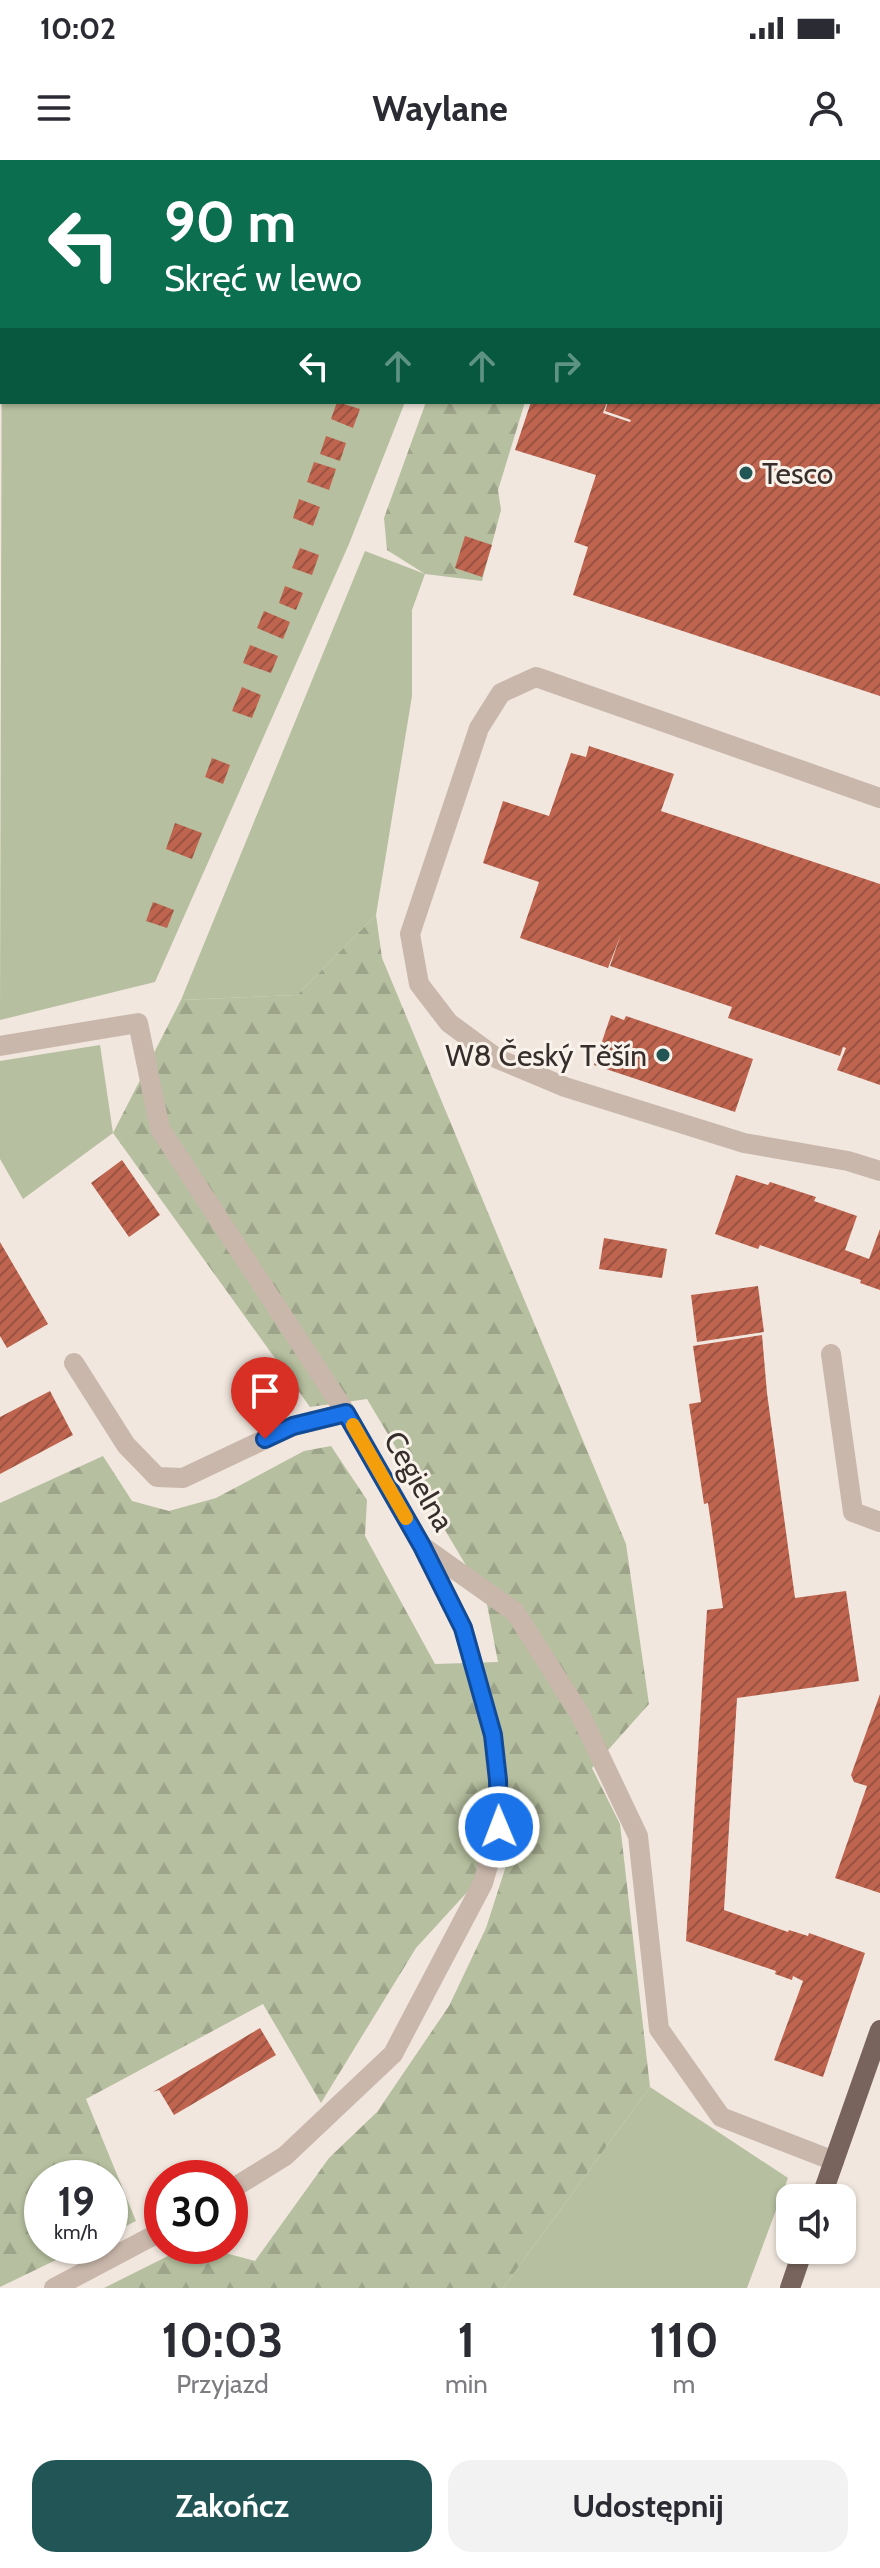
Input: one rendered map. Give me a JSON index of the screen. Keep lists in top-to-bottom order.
{
  "streets": {
    "street": ["Cegielna"]
  },
  "places": ["Tesco", "W8 Český Těšín"],
  "page": {
    "status": "10:02",
    "header": "Waylane",
    "turn": ["90 m", "Skręć w lewo"],
    "speed": "19 km/h",
    "limit": "30",
    "eta": [
      "10:03",
      "Przyjazd",
      "1",
      "min",
      "110",
      "m"
    ],
    "buttons": ["Zakończ", "Udostępnij"]
  }
}
